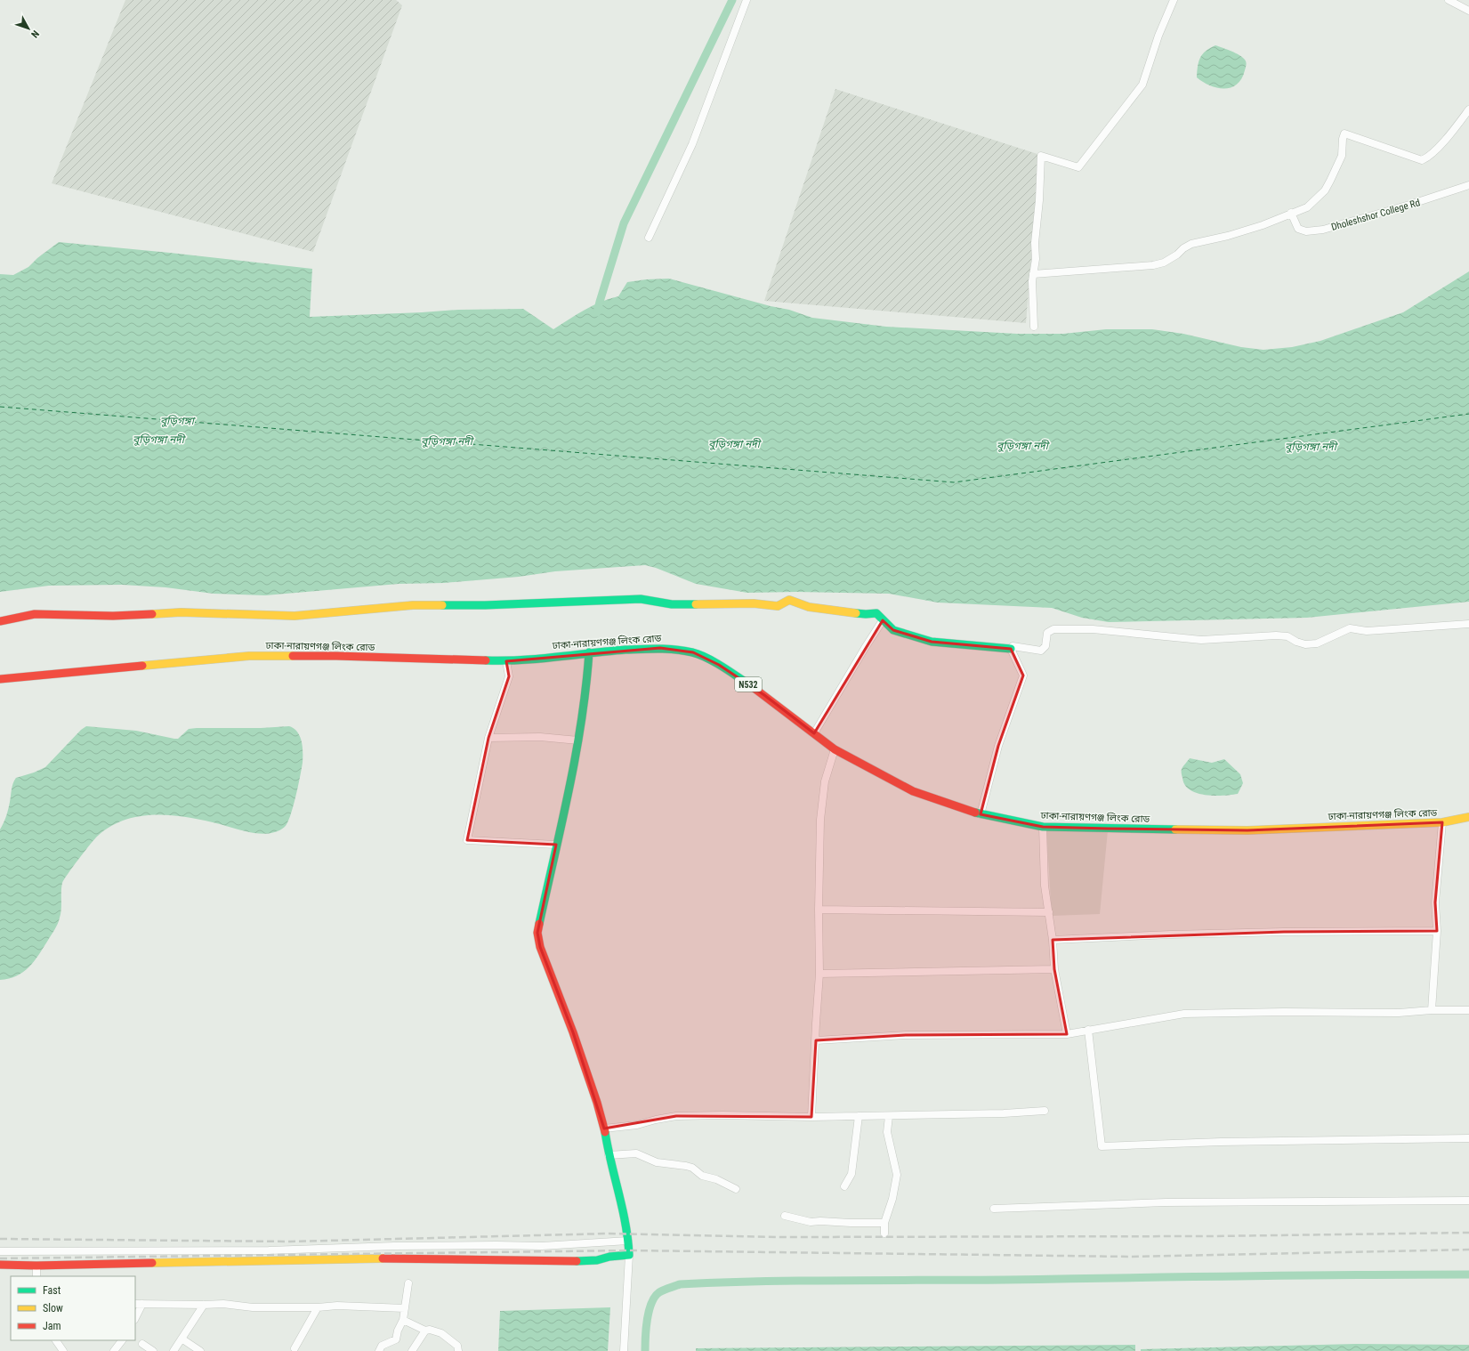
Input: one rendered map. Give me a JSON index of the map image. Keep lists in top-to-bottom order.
{
  "streets": {
    "main road": ["ঢাকা-নারায়ণগঞ্জ লিংক রোড", "N532"],
    "street": ["Dholeshshor College Rd"]
  },
  "water": ["বুড়িগঙ্গা", "বুড়িগঙ্গা নদী"],
  "legend": ["Fast", "Slow", "Jam"],
  "north": "bottom right"
}
